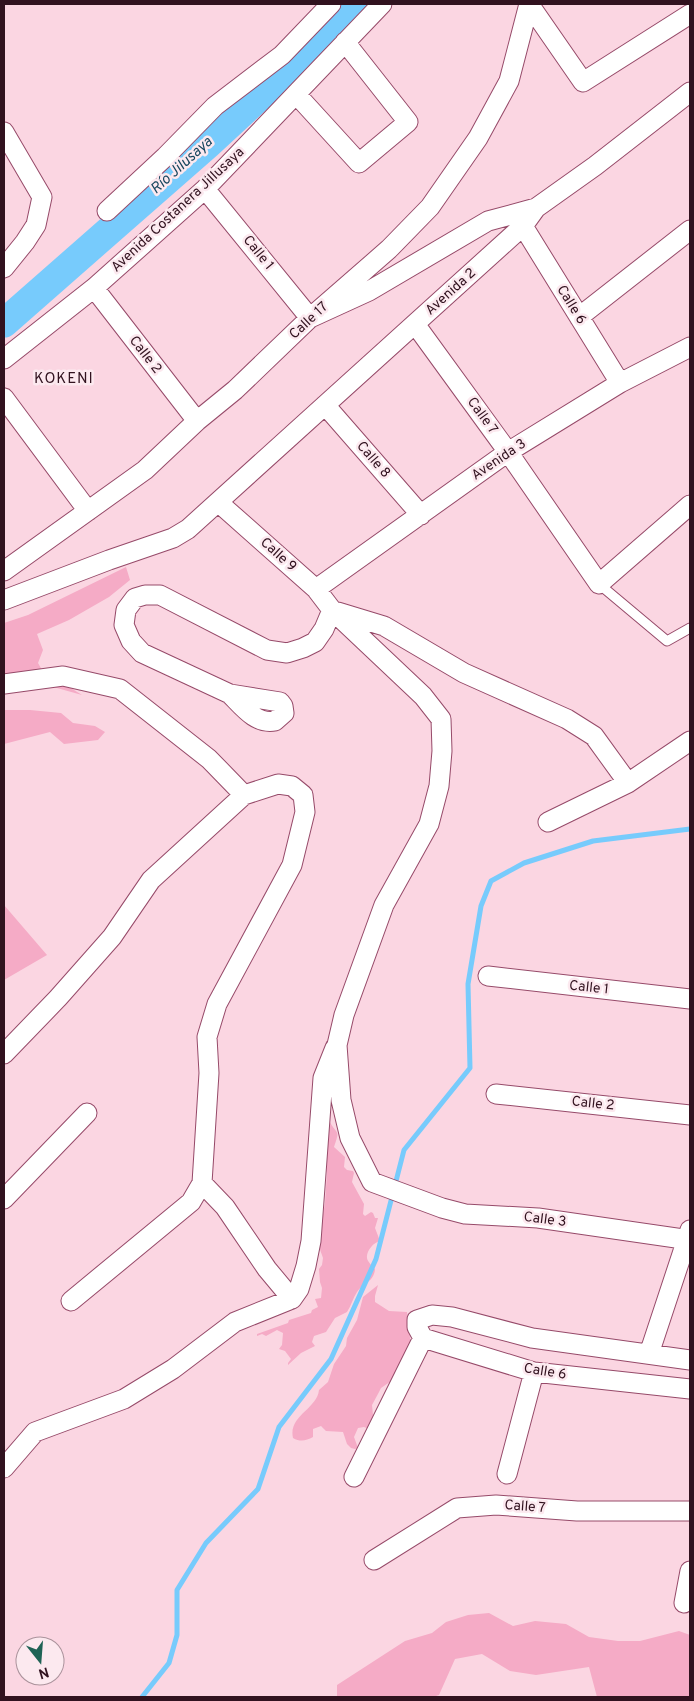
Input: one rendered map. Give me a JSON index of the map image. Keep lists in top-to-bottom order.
{
  "streets": {
    "street": [
      "Avenida Costanera Jillusaya",
      "Calle 1",
      "Avenida 2",
      "Calle 6",
      "Calle 17",
      "Calle 2",
      "Calle 7",
      "Calle 8",
      "Avenida 3",
      "Calle 9",
      "Calle 3"
    ]
  },
  "crossings": [
    ["Avenida Costanera Jillusaya", "Calle 1"],
    ["Avenida Costanera Jillusaya", "Calle 2"],
    ["Calle 1", "Calle 17"],
    ["Avenida 2", "Calle 6"],
    ["Avenida 2", "Calle 7"],
    ["Avenida 2", "Calle 8"],
    ["Avenida 2", "Calle 9"],
    ["Calle 6", "Avenida 3"],
    ["Calle 17", "Calle 2"],
    ["Calle 7", "Avenida 3"],
    ["Calle 8", "Avenida 3"],
    ["Avenida 3", "Calle 9"],
    ["Calle 9", "Calle 3"]
  ],
  "districts": ["KOKENI"],
  "water": ["Río Jilusaya"],
  "north": "bottom"
}
